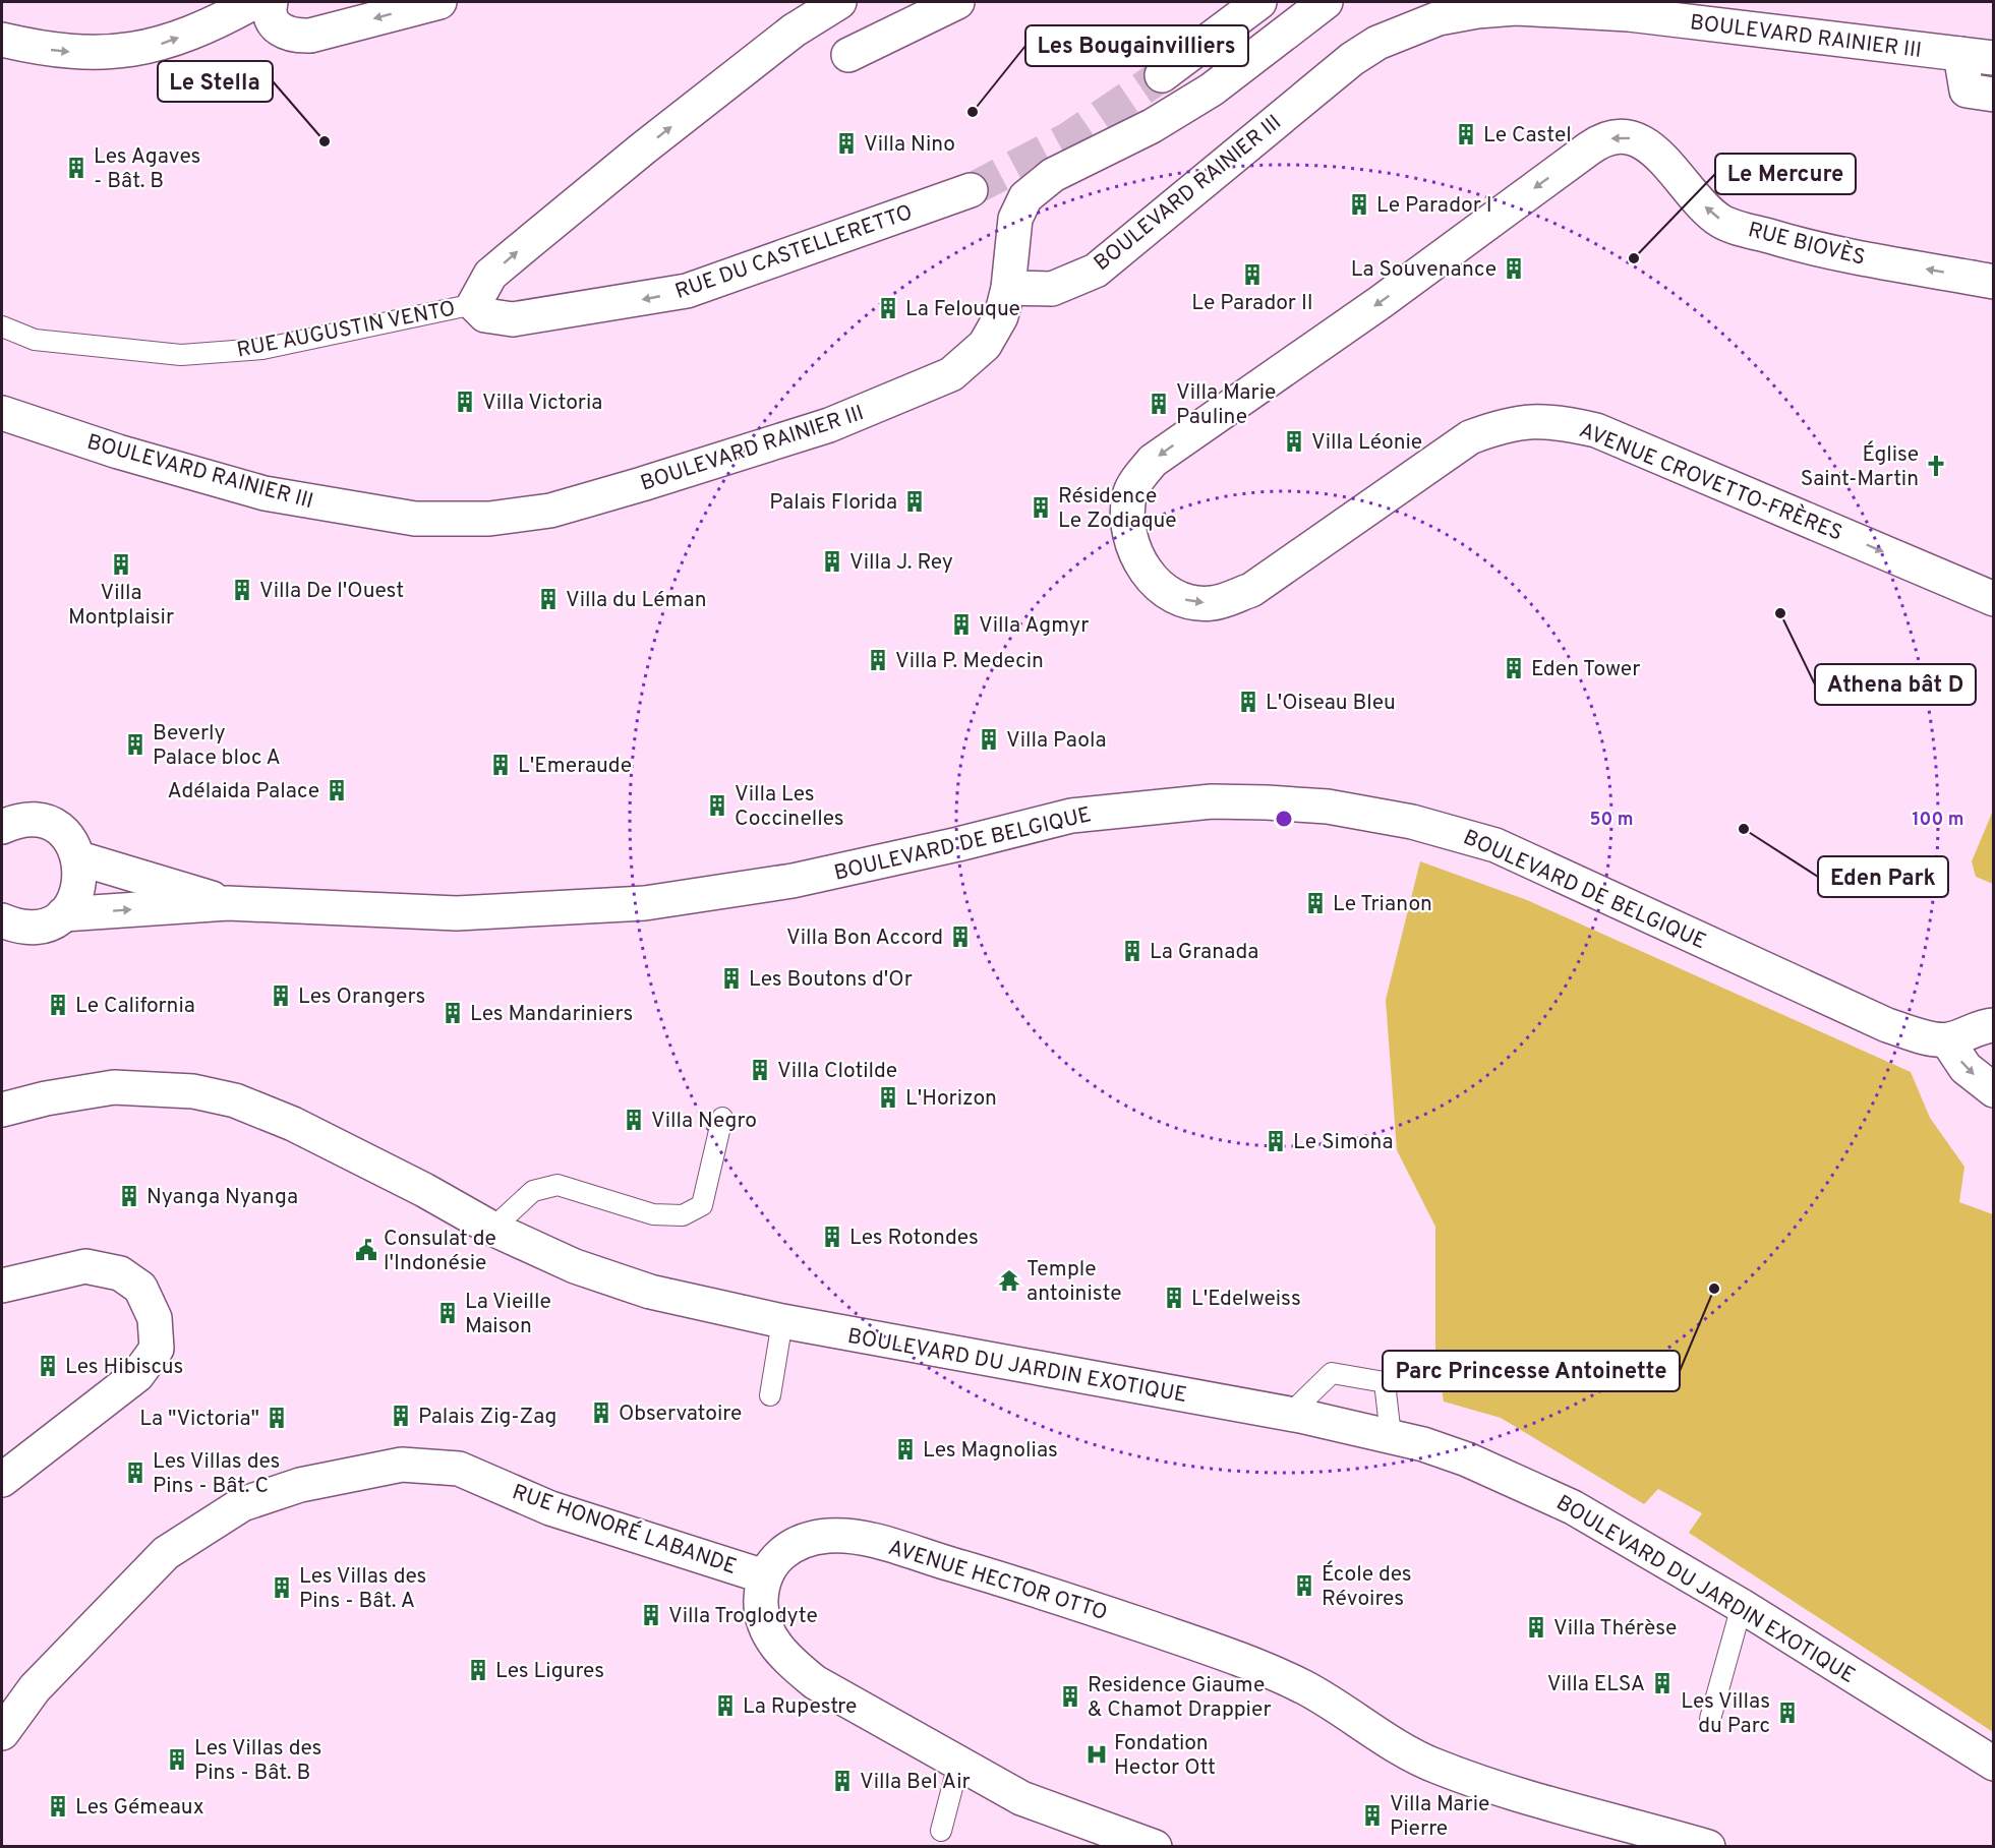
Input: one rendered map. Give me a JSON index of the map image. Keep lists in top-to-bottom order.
{
  "streets": {
    "street": [
      "BOULEVARD RAINIER III",
      "RUE BIOVÈS",
      "RUE DU CASTELLERETTO",
      "RUE AUGUSTIN VENTO",
      "AVENUE CROVETTO-FRÈRES",
      "BOULEVARD DE BELGIQUE",
      "BOULEVARD DU JARDIN EXOTIQUE",
      "RUE HONORÉ LABANDE",
      "AVENUE HECTOR OTTO"
    ]
  },
  "crossings": [
    ["RUE BIOVÈS", "AVENUE CROVETTO-FRÈRES"],
    ["RUE DU CASTELLERETTO", "RUE AUGUSTIN VENTO"],
    ["RUE HONORÉ LABANDE", "AVENUE HECTOR OTTO"]
  ],
  "one_way": ["RUE BIOVÈS", "RUE DU CASTELLERETTO", "RUE AUGUSTIN VENTO"],
  "places": {
    "other": [
      "Les Bougainvilliers",
      "Le Stella",
      "Le Mercure",
      "Athena bât D",
      "Eden Park",
      "Parc Princesse Antoinette"
    ],
    "building": [
      "Le Castel",
      "Villa Nino",
      "Les Agaves - Bât. B",
      "Le Parador I",
      "La Souvenance",
      "Le Parador II",
      "La Felouque",
      "Villa Victoria",
      "Villa Marie Pauline",
      "Villa Léonie",
      "Palais Florida",
      "Résidence Le Zodiaque",
      "Villa J. Rey",
      "Villa Montplaisir",
      "Villa De l'Ouest",
      "Villa du Léman",
      "Villa Agmyr",
      "Villa P. Medecin",
      "Eden Tower",
      "L'Oiseau Bleu",
      "Villa Paola",
      "Beverly Palace bloc A",
      "L'Emeraude",
      "Adélaida Palace",
      "Villa Les Coccinelles",
      "Le Trianon",
      "Villa Bon Accord",
      "La Granada",
      "Les Boutons d'Or",
      "Les Orangers",
      "Le California",
      "Les Mandariniers",
      "Villa Clotilde",
      "L'Horizon",
      "Villa Negro",
      "Le Simona",
      "Nyanga Nyanga",
      "Les Rotondes",
      "L'Edelweiss",
      "La Vieille Maison",
      "Les Hibiscus",
      "Observatoire",
      "Palais Zig-Zag",
      "La \"Victoria\"",
      "Les Magnolias",
      "Les Villas des Pins - Bât. C",
      "École des Révoires",
      "Les Villas des Pins - Bât. A",
      "Villa Troglodyte",
      "Villa Thérèse",
      "Les Ligures",
      "Villa ELSA",
      "Residence Giaume & Chamot Drappier",
      "La Rupestre",
      "Les Villas du Parc",
      "Les Villas des Pins - Bât. B",
      "Villa Bel Air",
      "Les Gémeaux",
      "Villa Marie Pierre"
    ],
    "church": ["Église Saint-Martin"],
    "public building": ["Consulat de l'Indonésie"],
    "temple": ["Temple antoiniste"],
    "hospital": ["Fondation Hector Ott"]
  },
  "rings": ["50 m", "100 m"]
}
